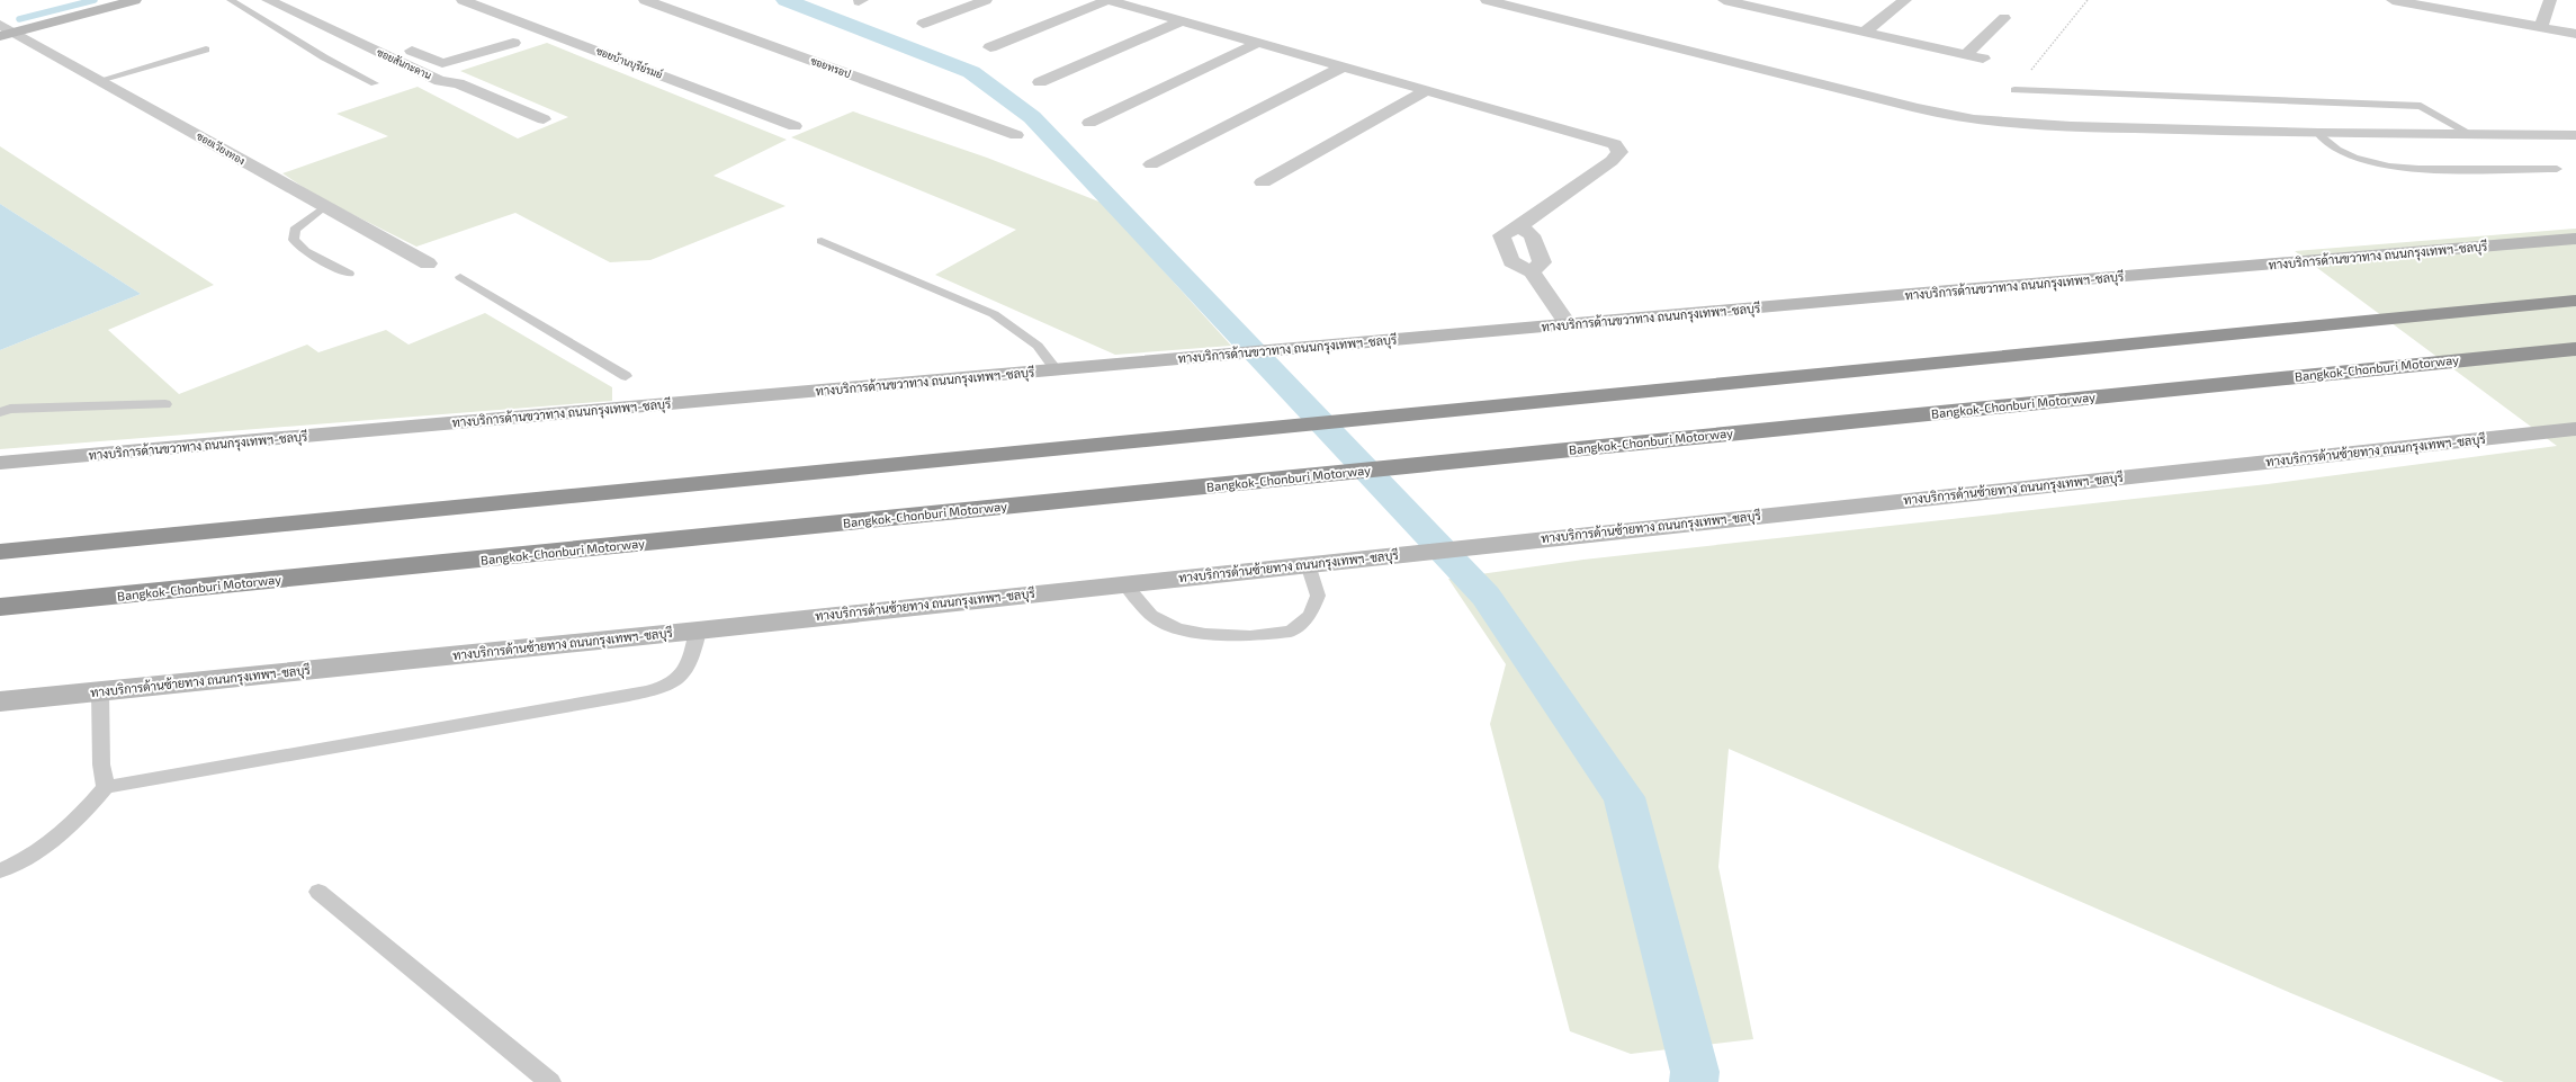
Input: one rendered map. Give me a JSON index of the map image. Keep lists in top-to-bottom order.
{
  "streets": {
    "highway": ["Bangkok-Chonburi Motorway"],
    "main road": ["ทางบริการด้านขวาทาง ถนนกรุงเทพฯ-ชลบุรี", "ทางบริการด้านซ้ายทาง ถนนกรุงเทพฯ-ชลบุรี"],
    "street": [
      "ซอยบ้านบุรีย์รมย์",
      "ซอยสันกะดาน",
      "ซอยทรอป",
      "ซอยเวียงทอง"
    ]
  }
}
